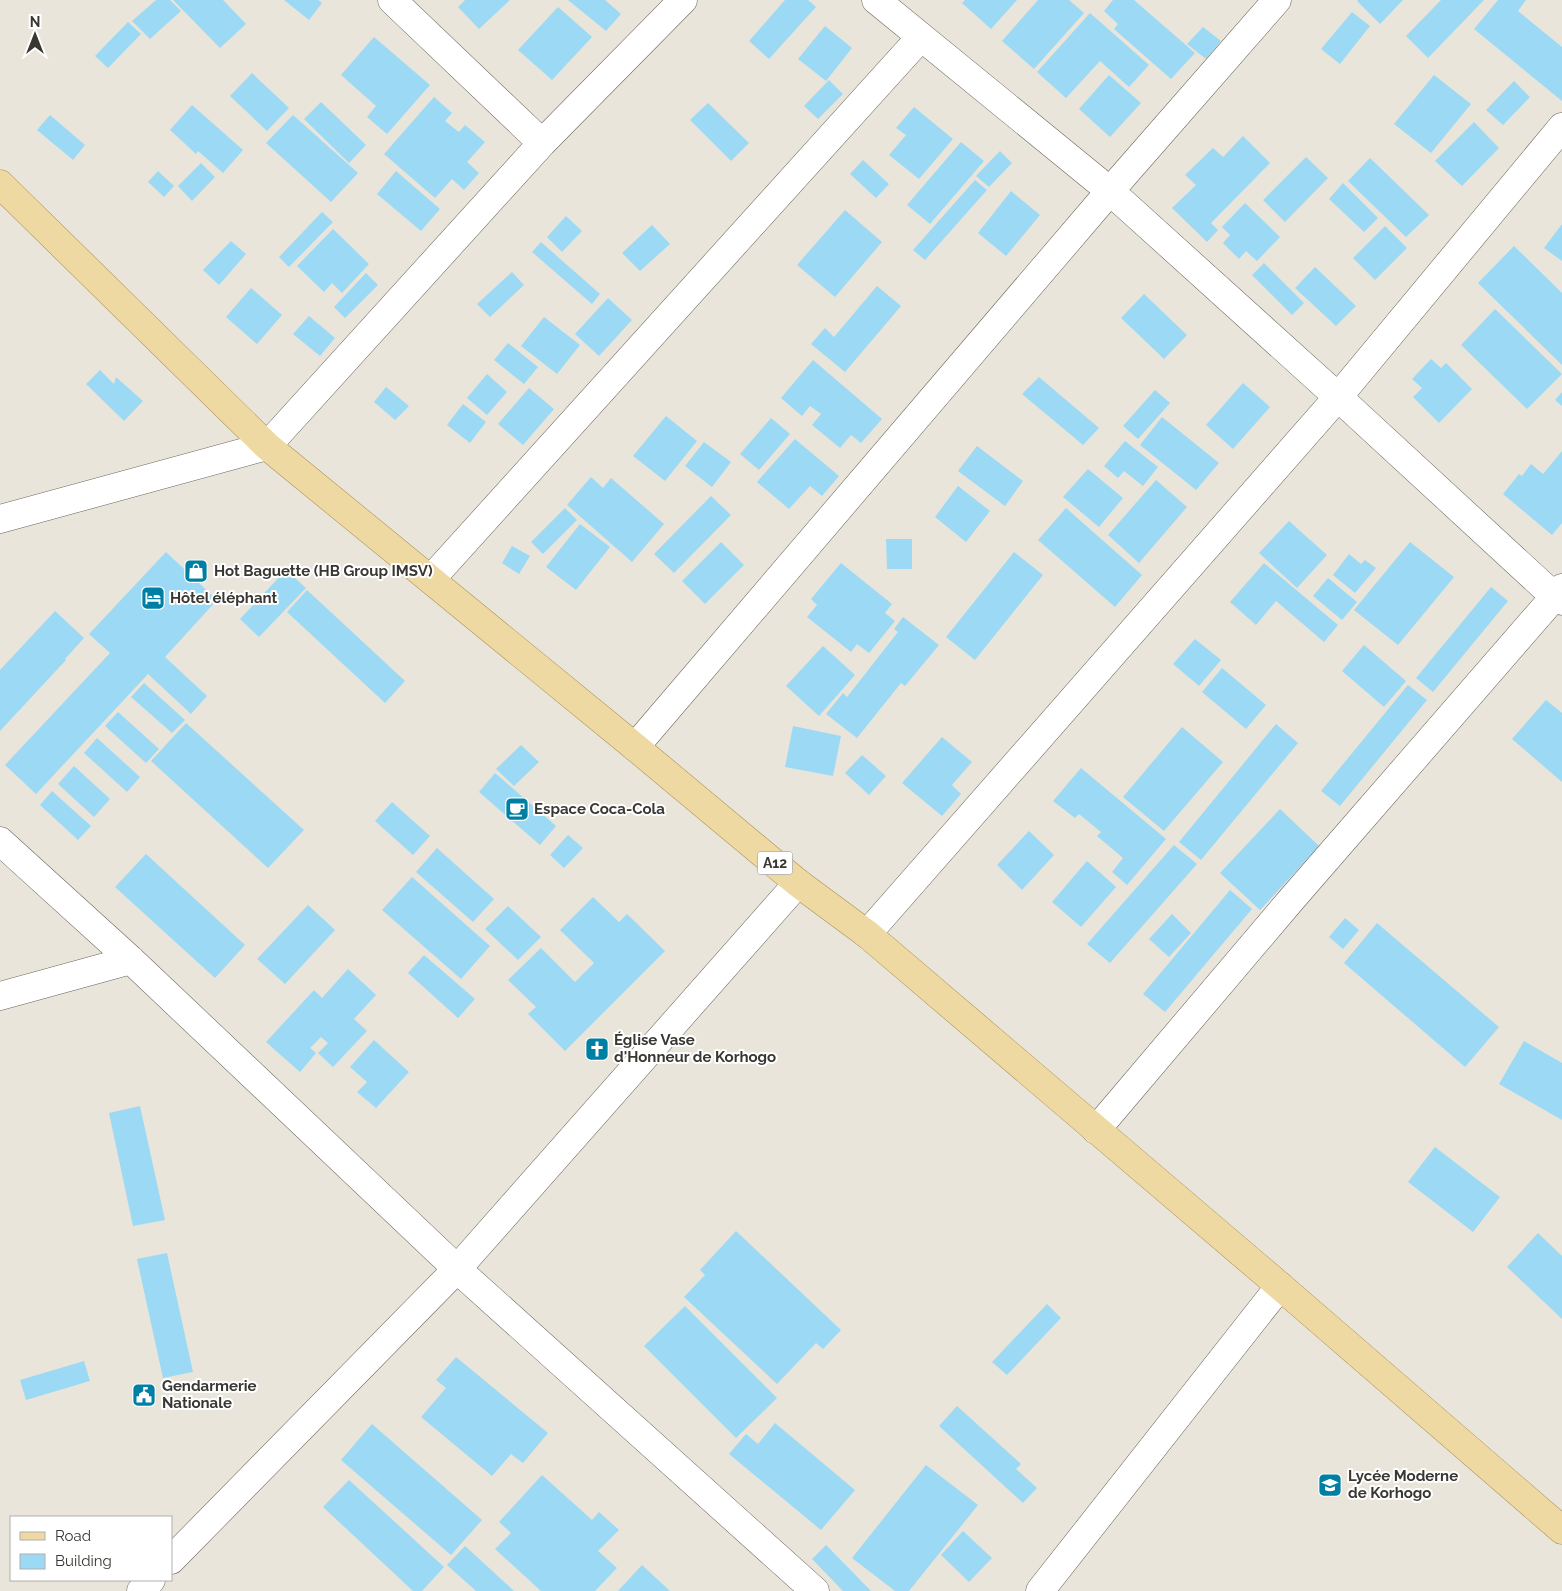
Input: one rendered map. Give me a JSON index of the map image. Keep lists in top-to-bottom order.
{
  "streets": {
    "main road": ["A12"]
  },
  "places": {
    "shop": ["Hot Baguette (HB Group IMSV)"],
    "hotel": ["Hôtel éléphant"],
    "cafe": ["Espace Coca-Cola"],
    "church": ["Église Vase d'Honneur de Korhogo"],
    "public building": ["Gendarmerie Nationale"],
    "school or university": ["Lycée Moderne de Korhogo"]
  },
  "legend": ["Road", "Building"],
  "north": "top"
}
